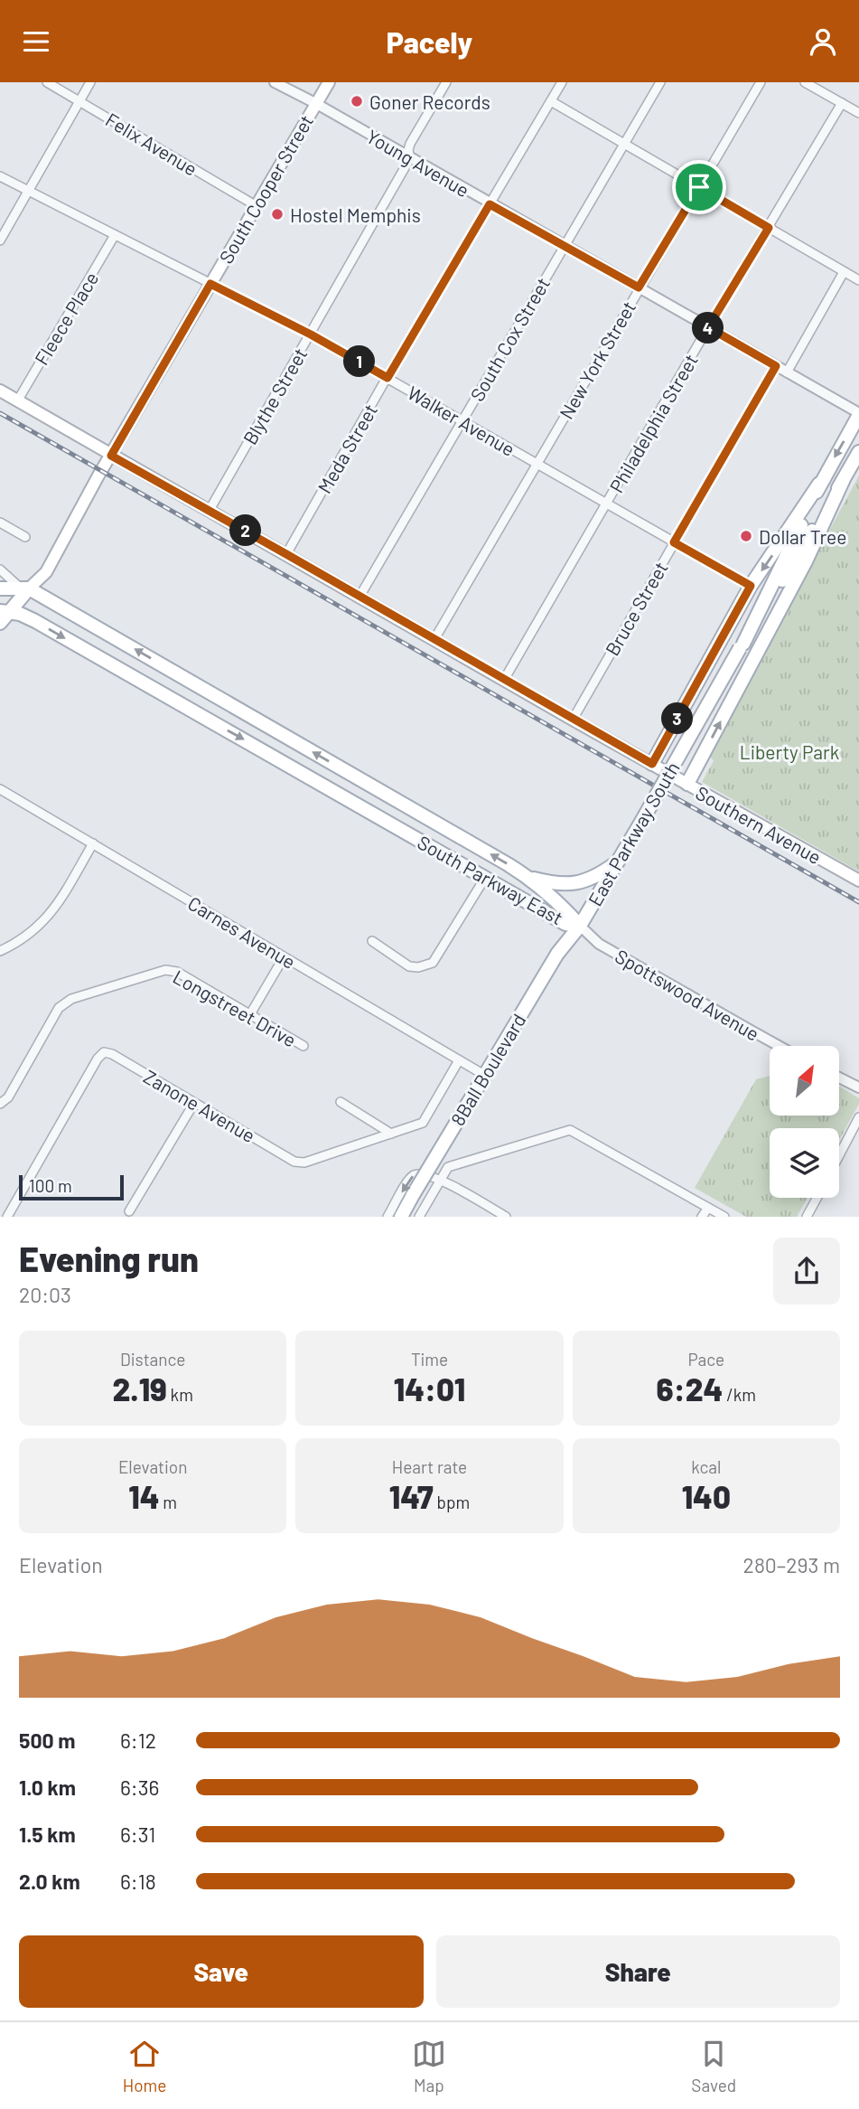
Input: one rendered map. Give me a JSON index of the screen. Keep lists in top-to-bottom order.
{
  "streets": {
    "main road": [
      "South Cooper Street",
      "Southern Avenue",
      "East Parkway South",
      "South Parkway East",
      "8Ball Boulevard"
    ],
    "street": [
      "Felix Avenue",
      "Young Avenue",
      "Fleece Place",
      "South Cox Street",
      "New York Street",
      "Blythe Street",
      "Walker Avenue",
      "Philadelphia Street",
      "Meda Street",
      "Bruce Street",
      "Carnes Avenue",
      "Spottswood Avenue",
      "Longstreet Drive",
      "Zanone Avenue"
    ]
  },
  "crossings": [
    ["Felix Avenue", "South Cooper Street"],
    ["Young Avenue", "South Cooper Street"],
    ["Young Avenue", "South Cox Street"],
    ["Young Avenue", "New York Street"],
    ["Young Avenue", "Blythe Street"],
    ["Young Avenue", "Philadelphia Street"],
    ["Young Avenue", "Meda Street"],
    ["Young Avenue", "Bruce Street"],
    ["Young Avenue", "East Parkway South"],
    ["South Cooper Street", "Walker Avenue"],
    ["South Cooper Street", "Southern Avenue"],
    ["South Cooper Street", "South Parkway East"],
    ["Fleece Place", "Walker Avenue"],
    ["Fleece Place", "Southern Avenue"],
    ["South Cox Street", "Walker Avenue"],
    ["South Cox Street", "Southern Avenue"],
    ["New York Street", "Walker Avenue"],
    ["New York Street", "Southern Avenue"],
    ["Blythe Street", "Walker Avenue"],
    ["Blythe Street", "Southern Avenue"],
    ["Walker Avenue", "Philadelphia Street"],
    ["Walker Avenue", "Meda Street"],
    ["Walker Avenue", "Bruce Street"],
    ["Philadelphia Street", "Southern Avenue"],
    ["Meda Street", "Southern Avenue"],
    ["Bruce Street", "Southern Avenue"],
    ["East Parkway South", "South Parkway East"],
    ["East Parkway South", "Spottswood Avenue"],
    ["East Parkway South", "8Ball Boulevard"],
    ["South Parkway East", "Spottswood Avenue"],
    ["South Parkway East", "8Ball Boulevard"],
    ["Carnes Avenue", "8Ball Boulevard"],
    ["Spottswood Avenue", "8Ball Boulevard"]
  ],
  "parks": ["Liberty Park"],
  "places": ["Goner Records", "Hostel Memphis", "Dollar Tree"],
  "scale_bar": "100 m",
  "north": "top right",
  "page": {
    "header": "Pacely",
    "pins": [
      "4",
      "1",
      "2",
      "3"
    ],
    "scale": "100 m",
    "heading": ["Evening run", "20:03"],
    "stats": [
      ["Distance", "2.19 km"],
      ["Time", "14:01"],
      ["Pace", "6:24 /km"],
      ["Elevation", "14 m"],
      ["Heart rate", "147 bpm"],
      ["kcal", "140"]
    ],
    "chart": ["Elevation", "280–293 m"],
    "list": [
      {
        "name": "500 m",
        "note": "6:12"
      },
      {
        "name": "1.0 km",
        "note": "6:36"
      },
      {
        "name": "1.5 km",
        "note": "6:31"
      },
      {
        "name": "2.0 km",
        "note": "6:18"
      }
    ],
    "buttons": ["Save", "Share"],
    "tabs": ["Home", "Map", "Saved"]
  }
}
